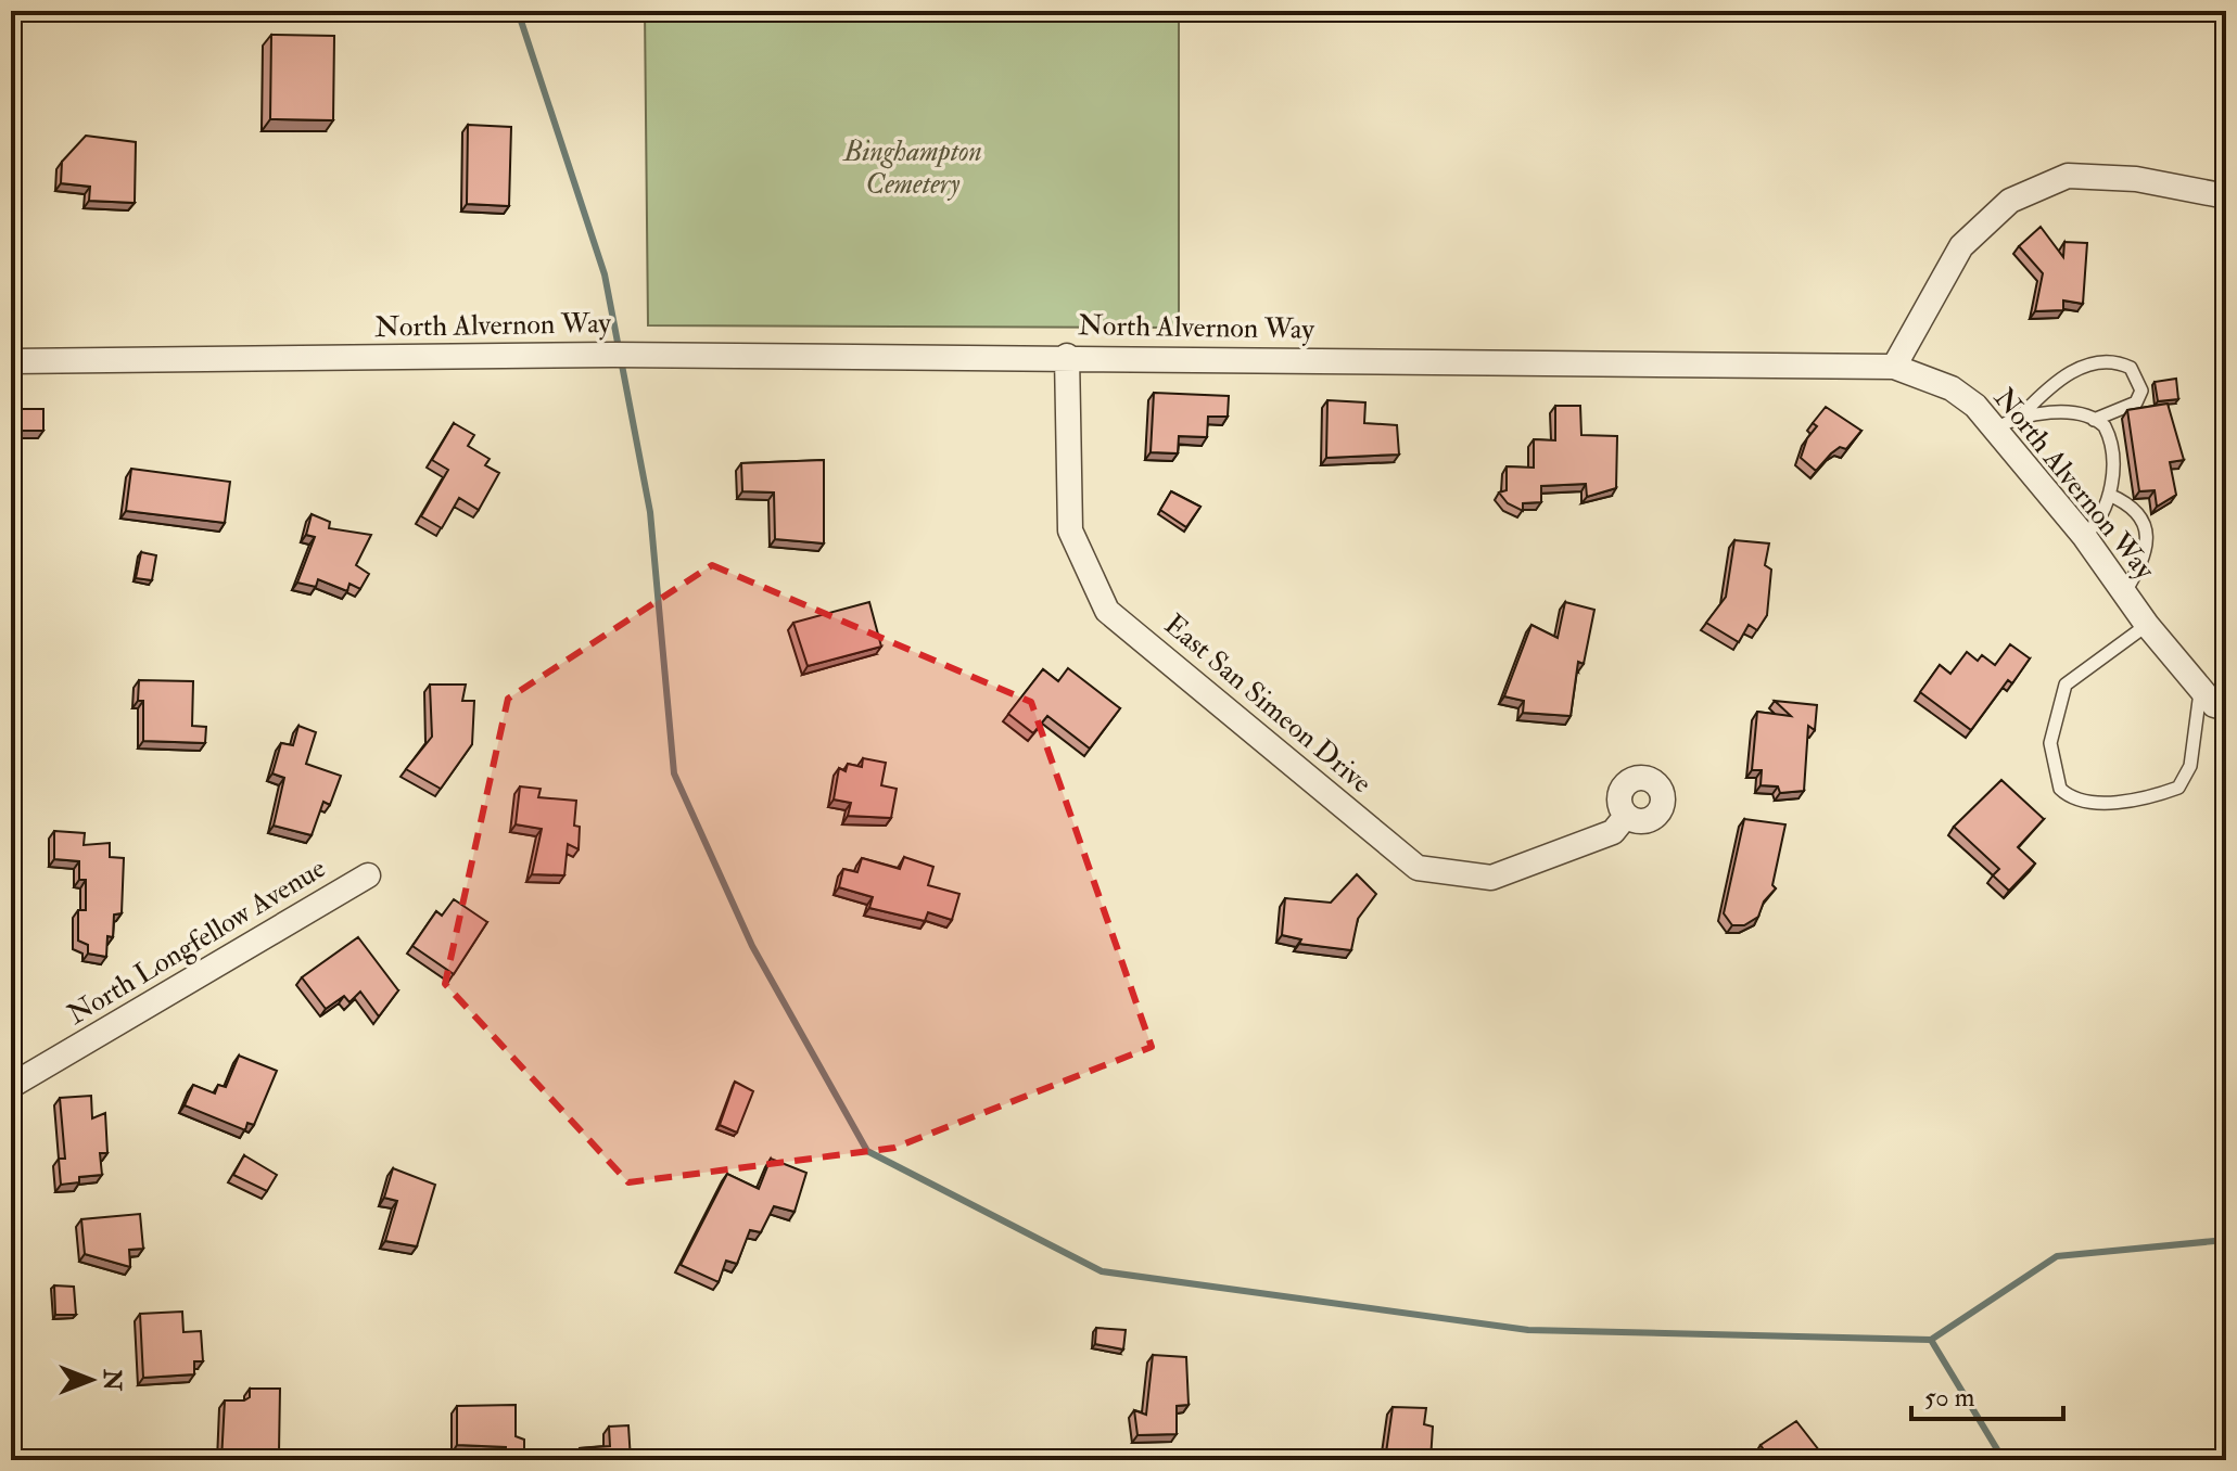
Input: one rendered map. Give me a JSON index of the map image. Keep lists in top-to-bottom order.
{
  "streets": {
    "street": ["North Alvernon Way", "East San Simeon Drive", "North Longfellow Avenue"]
  },
  "crossings": [
    ["North Alvernon Way", "East San Simeon Drive"]
  ],
  "parks": ["Binghampton Cemetery"],
  "scale_bar": "50 m",
  "north": "right"
}
